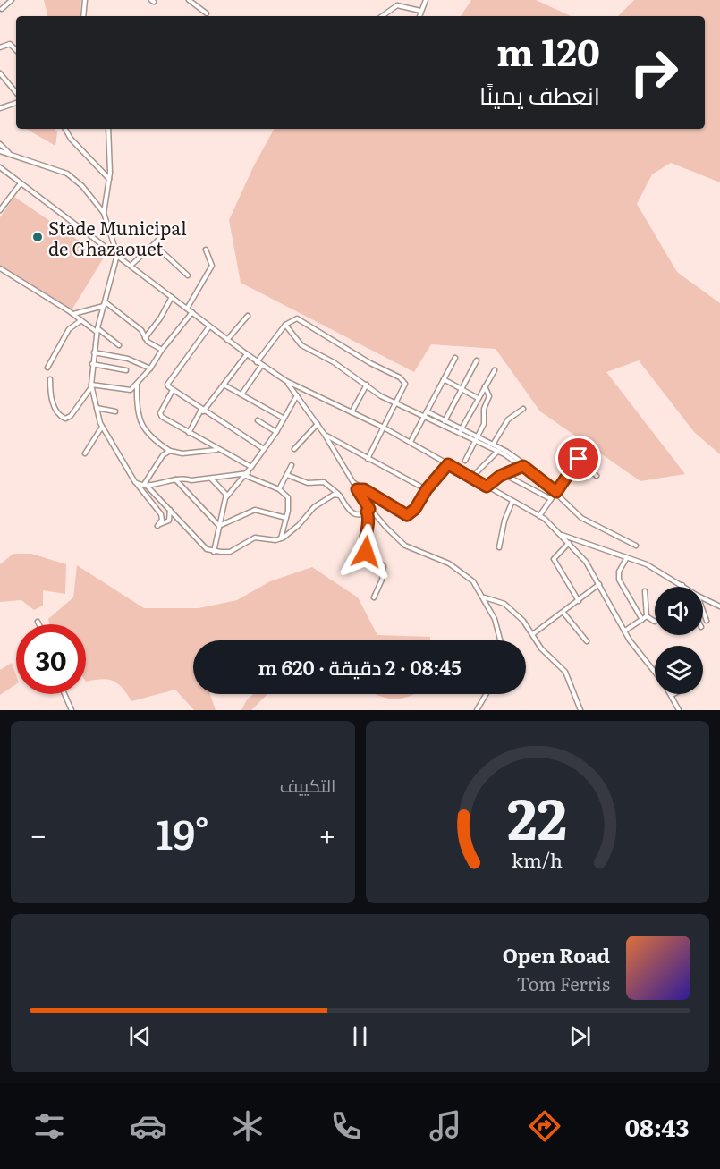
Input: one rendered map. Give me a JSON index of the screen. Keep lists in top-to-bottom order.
{
  "places": ["Stade Municipal de Ghazaouet"],
  "page": {
    "turn": ["120 m", "انعطف يمينًا"],
    "limit": "30",
    "trip": "08:45 · 2 دقيقة · 620 m",
    "tile": "التكييف",
    "heat": ["−", "19°", "+"],
    "song": ["Open Road", "Tom Ferris"],
    "tabs": "08:43",
    "gauge": ["22", "km/h"]
  }
}
